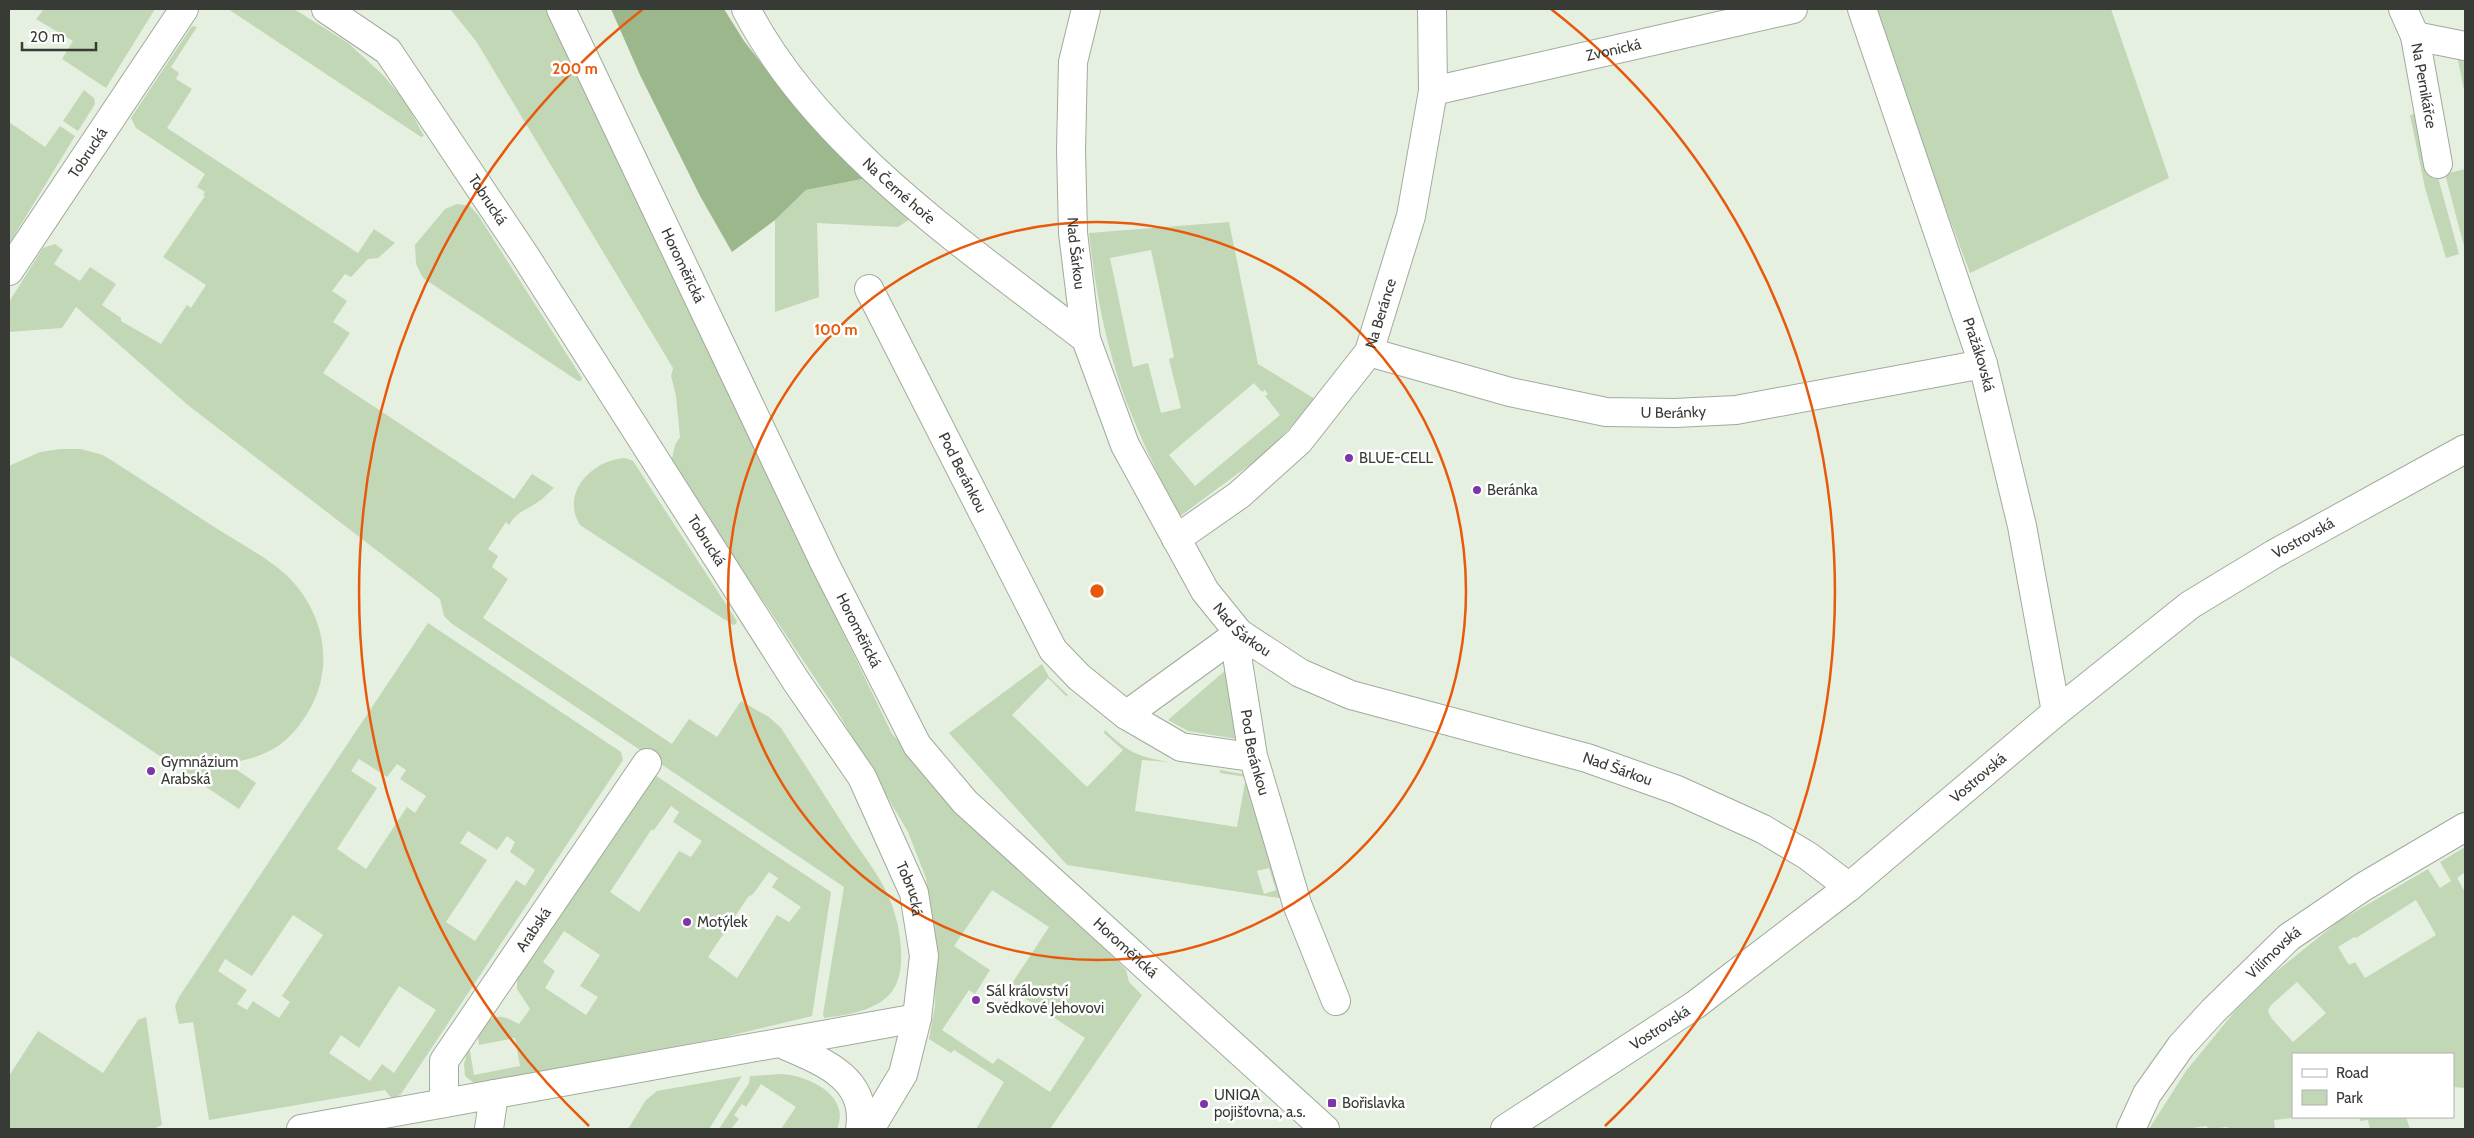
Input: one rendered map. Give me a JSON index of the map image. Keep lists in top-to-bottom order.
{
  "streets": {
    "street": [
      "Zvonická",
      "Na Pernikářce",
      "Tobrucká",
      "Na Černé hoře",
      "Nad Šárkou",
      "Horoměřická",
      "Na Beránce",
      "Pražákovská",
      "U Beránky",
      "Pod Beránkou",
      "Vostrovská",
      "Arabská",
      "Vilímovská"
    ]
  },
  "crossings": [
    ["Zvonická", "Na Beránce"],
    ["Na Černé hoře", "Nad Šárkou"],
    ["Nad Šárkou", "Na Beránce"],
    ["Nad Šárkou", "Pod Beránkou"],
    ["Nad Šárkou", "Vostrovská"],
    ["Na Beránce", "U Beránky"],
    ["Pražákovská", "U Beránky"],
    ["Pražákovská", "Vostrovská"]
  ],
  "places": {
    "other": [
      "BLUE-CELL",
      "Beránka",
      "Gymnázium Arabská",
      "Motýlek",
      "Sál království Svědkové Jehovovi",
      "UNIQA pojišťovna, a.s."
    ],
    "transit": ["Bořislavka"]
  },
  "legend": ["Road", "Park"],
  "scale_bar": "20 m",
  "rings": ["200 m", "100 m"]
}
